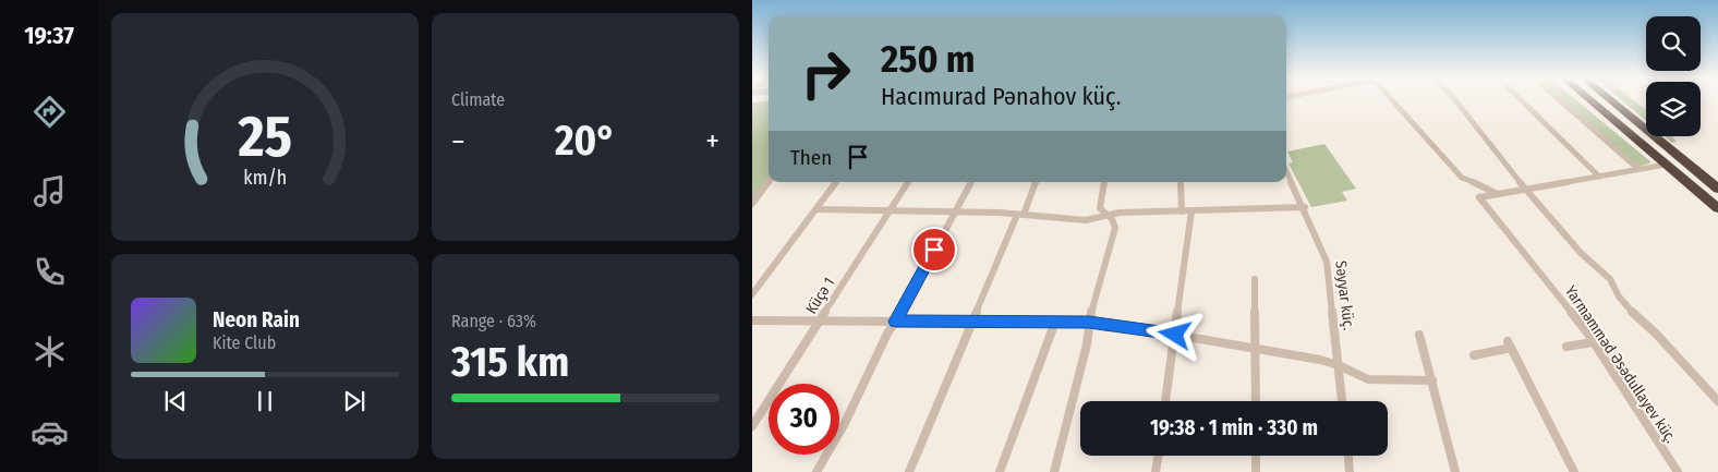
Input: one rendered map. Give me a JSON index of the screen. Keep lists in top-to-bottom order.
{
  "streets": {
    "street": ["Küçə 1", "Səyyar küç.", "Yarməmməd Əsədullayev küç."]
  },
  "page": {
    "tabs": "19:37",
    "tile": [
      "Climate",
      ["Range · 63%", "315 km"]
    ],
    "turn": ["250 m", "Hacımurad Pənahov küç."],
    "heat": ["−", "20°", "+"],
    "then": "Then",
    "song": ["Neon Rain", "Kite Club"],
    "limit": "30",
    "trip": "19:38 · 1 min · 330 m",
    "gauge": ["25", "km/h"]
  }
}
